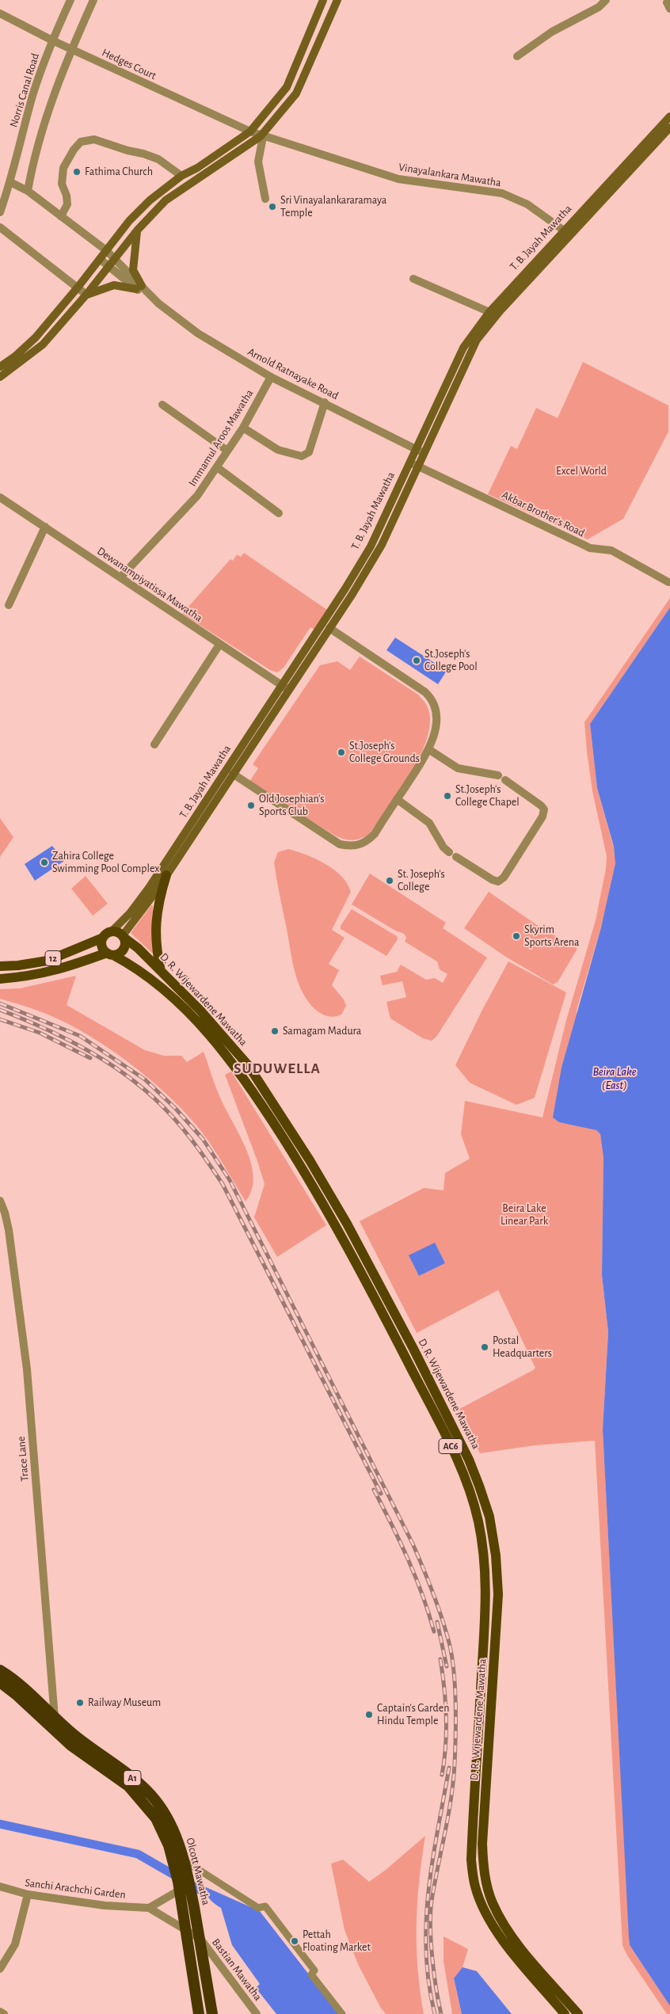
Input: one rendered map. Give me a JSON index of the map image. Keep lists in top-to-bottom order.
{
  "streets": {
    "highway": ["A1", "Olcott Mawatha"],
    "main road": [
      "T. B. Jayah Mawatha",
      "12",
      "D. R. Wijewardene Mawatha",
      "AC6"
    ],
    "street": [
      "Hedges Court",
      "Norris Canal Road",
      "Vinayalankara Mawatha",
      "Arnold Ratnayake Road",
      "Immamul Aroos Mawatha",
      "Akbar Brother's Road",
      "Dewanampiyatissa Mawatha",
      "Trace Lane",
      "Sanchi Arachchi Garden",
      "Bastian Mawatha"
    ]
  },
  "crossings": [
    ["Hedges Court", "Norris Canal Road"],
    ["Hedges Court", "Vinayalankara Mawatha"],
    ["Norris Canal Road", "Arnold Ratnayake Road"],
    ["Vinayalankara Mawatha", "T. B. Jayah Mawatha"],
    ["T. B. Jayah Mawatha", "Arnold Ratnayake Road"],
    ["T. B. Jayah Mawatha", "Akbar Brother's Road"],
    ["T. B. Jayah Mawatha", "Dewanampiyatissa Mawatha"],
    ["T. B. Jayah Mawatha", "12"],
    ["T. B. Jayah Mawatha", "D. R. Wijewardene Mawatha"],
    ["Arnold Ratnayake Road", "Immamul Aroos Mawatha"],
    ["Immamul Aroos Mawatha", "Dewanampiyatissa Mawatha"],
    ["12", "D. R. Wijewardene Mawatha"],
    ["Trace Lane", "Olcott Mawatha"],
    ["Olcott Mawatha", "Sanchi Arachchi Garden"],
    ["Olcott Mawatha", "Bastian Mawatha"],
    ["Sanchi Arachchi Garden", "Bastian Mawatha"]
  ],
  "districts": ["SUDUWELLA"],
  "water": ["Beira Lake (East)"],
  "parks": ["Excel World", "Beira Lake Linear Park"],
  "places": [
    "Fathima Church",
    "Sri Vinayalankararamaya Temple",
    "St.Joseph's College Pool",
    "St.Joseph's College Grounds",
    "St.Joseph's College Chapel",
    "Old Josephian's Sports Club",
    "Zahira College Swimming Pool Complex",
    "St. Joseph's College",
    "Skyrim Sports Arena",
    "Samagam Madura",
    "Postal Headquarters",
    "Railway Museum",
    "Captain's Garden Hindu Temple",
    "Pettah Floating Market"
  ]
}
